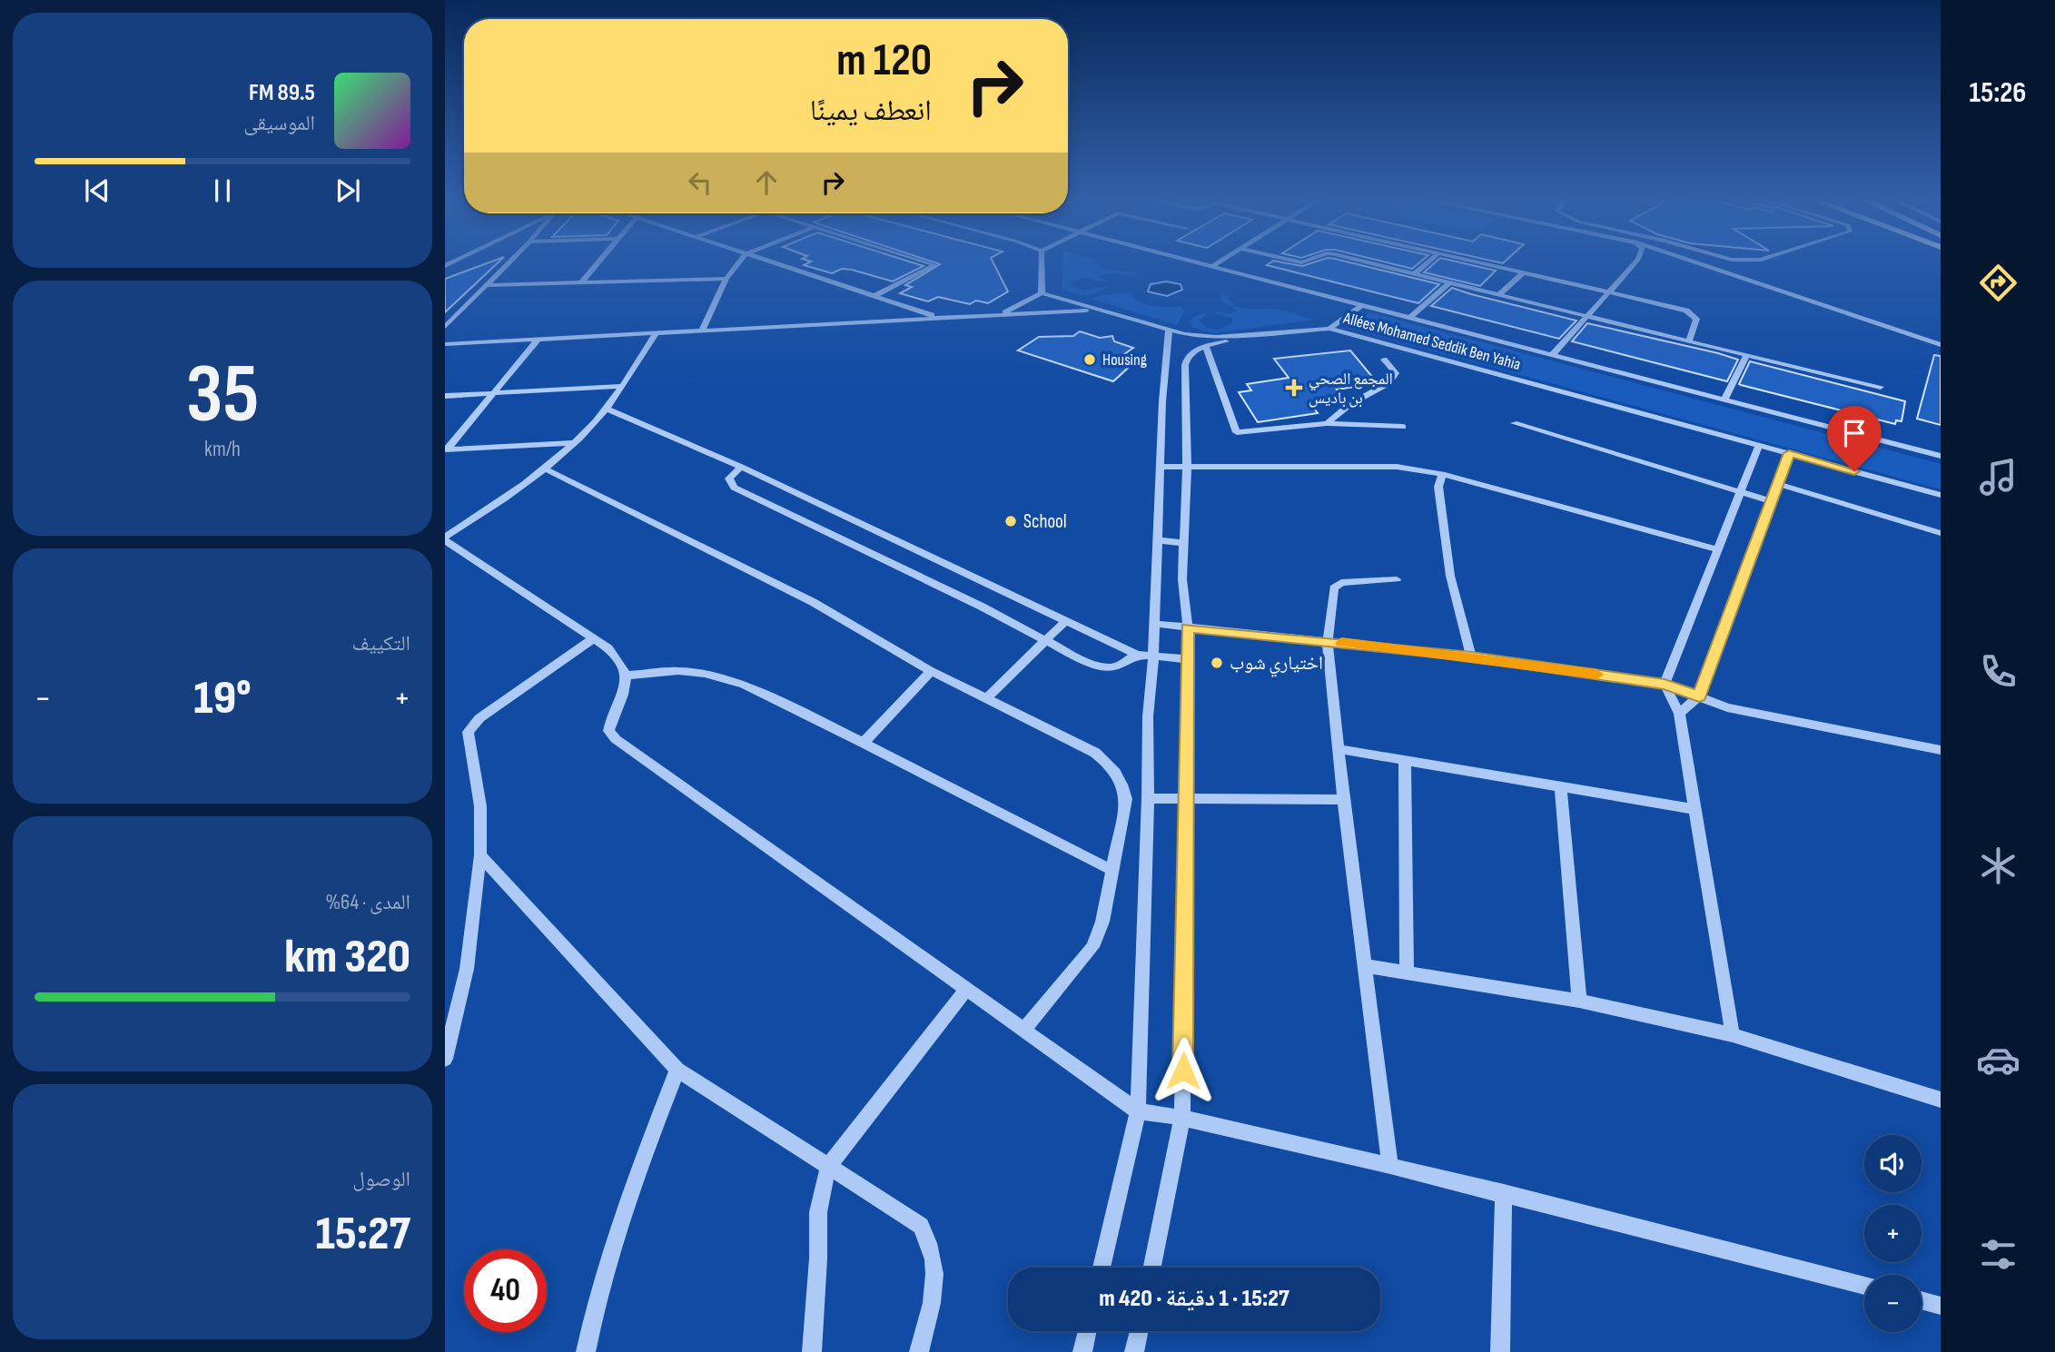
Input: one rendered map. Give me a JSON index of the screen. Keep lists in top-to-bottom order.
{
  "streets": {
    "street": ["Allées Mohamed Seddik Ben Yahia"]
  },
  "places": {
    "other": ["Housing", "School", "اختياري شوب"],
    "health": ["المجمع الصحي بن باديس"]
  },
  "page": {
    "tabs": "15:26",
    "turn": ["120 m", "انعطف يمينًا"],
    "song": ["89.5 FM", "الموسيقى"],
    "tile": [
      ["35", "km/h"],
      "التكييف",
      ["المدى · 64%", "320 km"],
      ["الوصول", "15:27"]
    ],
    "heat": ["−", "19°", "+"],
    "map_buttons": ["+", "−"],
    "limit": "40",
    "trip": "15:27 · 1 دقيقة · 420 m"
  }
}
